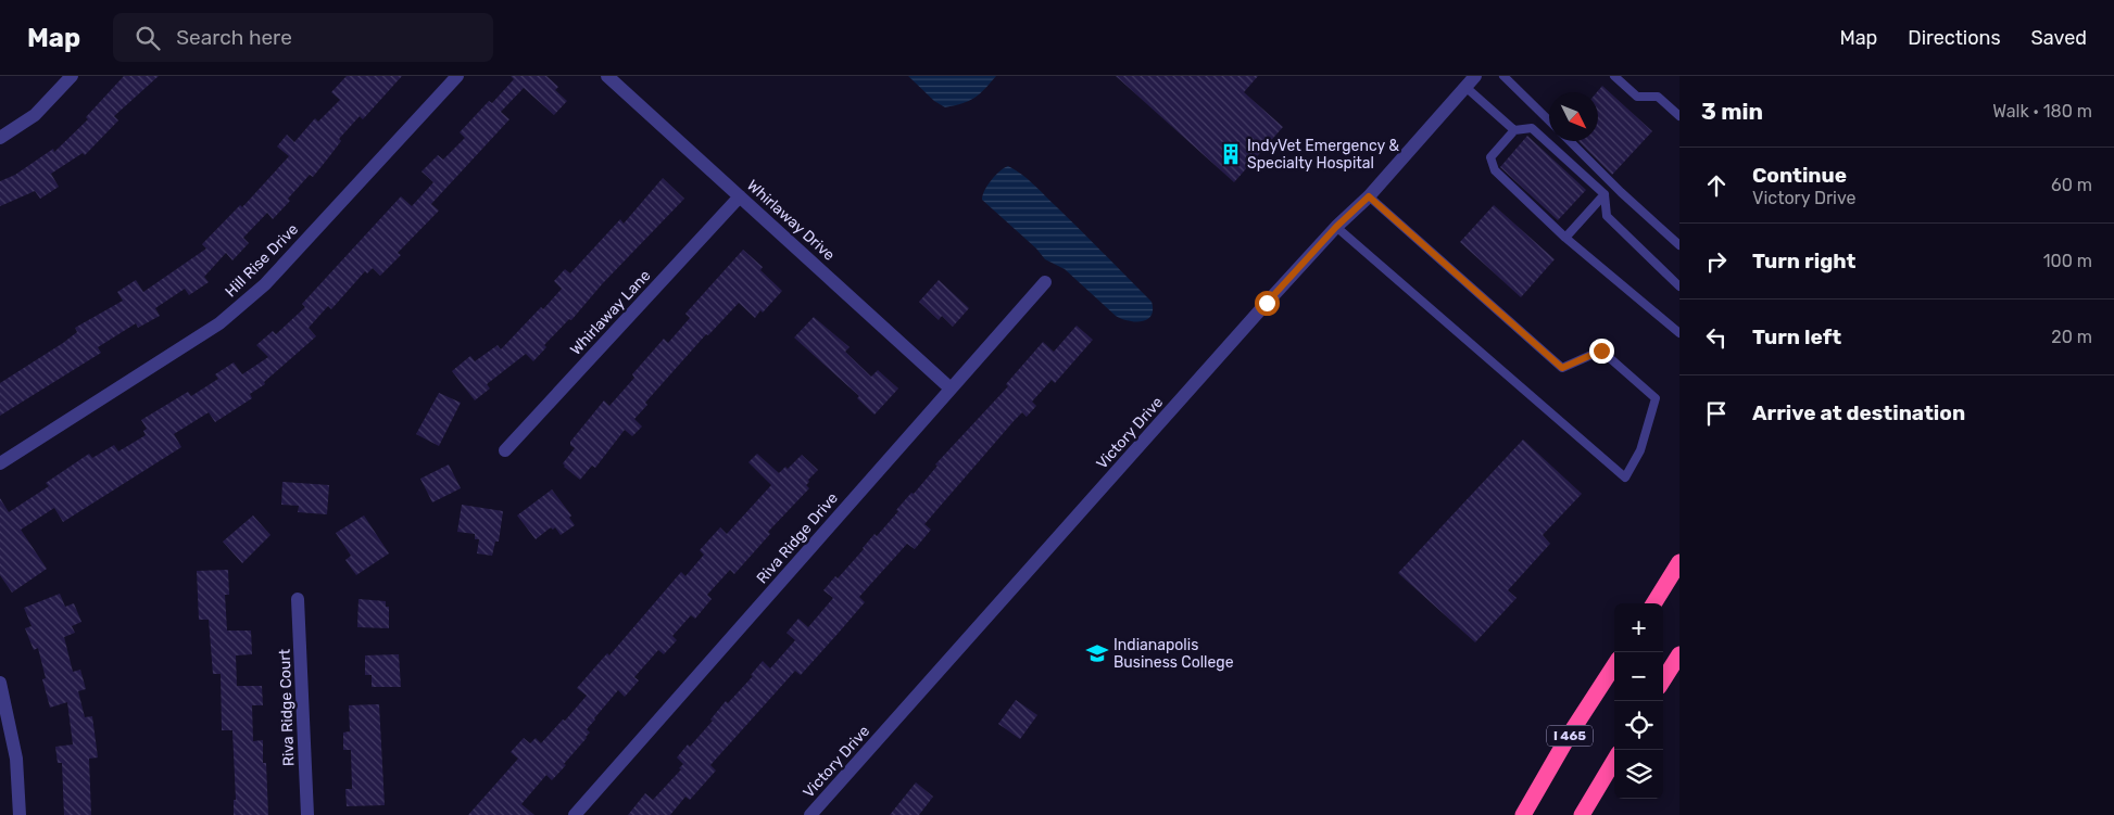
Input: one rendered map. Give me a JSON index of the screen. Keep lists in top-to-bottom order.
{
  "streets": {
    "highway": ["I 465"],
    "street": [
      "Whirlaway Drive",
      "Hill Rise Drive",
      "Whirlaway Lane",
      "Victory Drive",
      "Riva Ridge Drive",
      "Riva Ridge Court"
    ]
  },
  "crossings": [
    ["Whirlaway Drive", "Whirlaway Lane"],
    ["Whirlaway Drive", "Riva Ridge Drive"]
  ],
  "places": {
    "building": ["IndyVet Emergency & Specialty Hospital"],
    "school or university": ["Indianapolis Business College"]
  },
  "north": "bottom right",
  "page": {
    "header": "Map",
    "search": "Search here",
    "nav": ["Map", "Directions", "Saved"],
    "heading": ["3 min", "Walk · 180 m"],
    "list": [
      ["Continue", "Victory Drive", "60 m"],
      ["Turn right", "100 m"],
      ["Turn left", "20 m"],
      "Arrive at destination"
    ],
    "map_buttons": ["+", "−"]
  }
}
